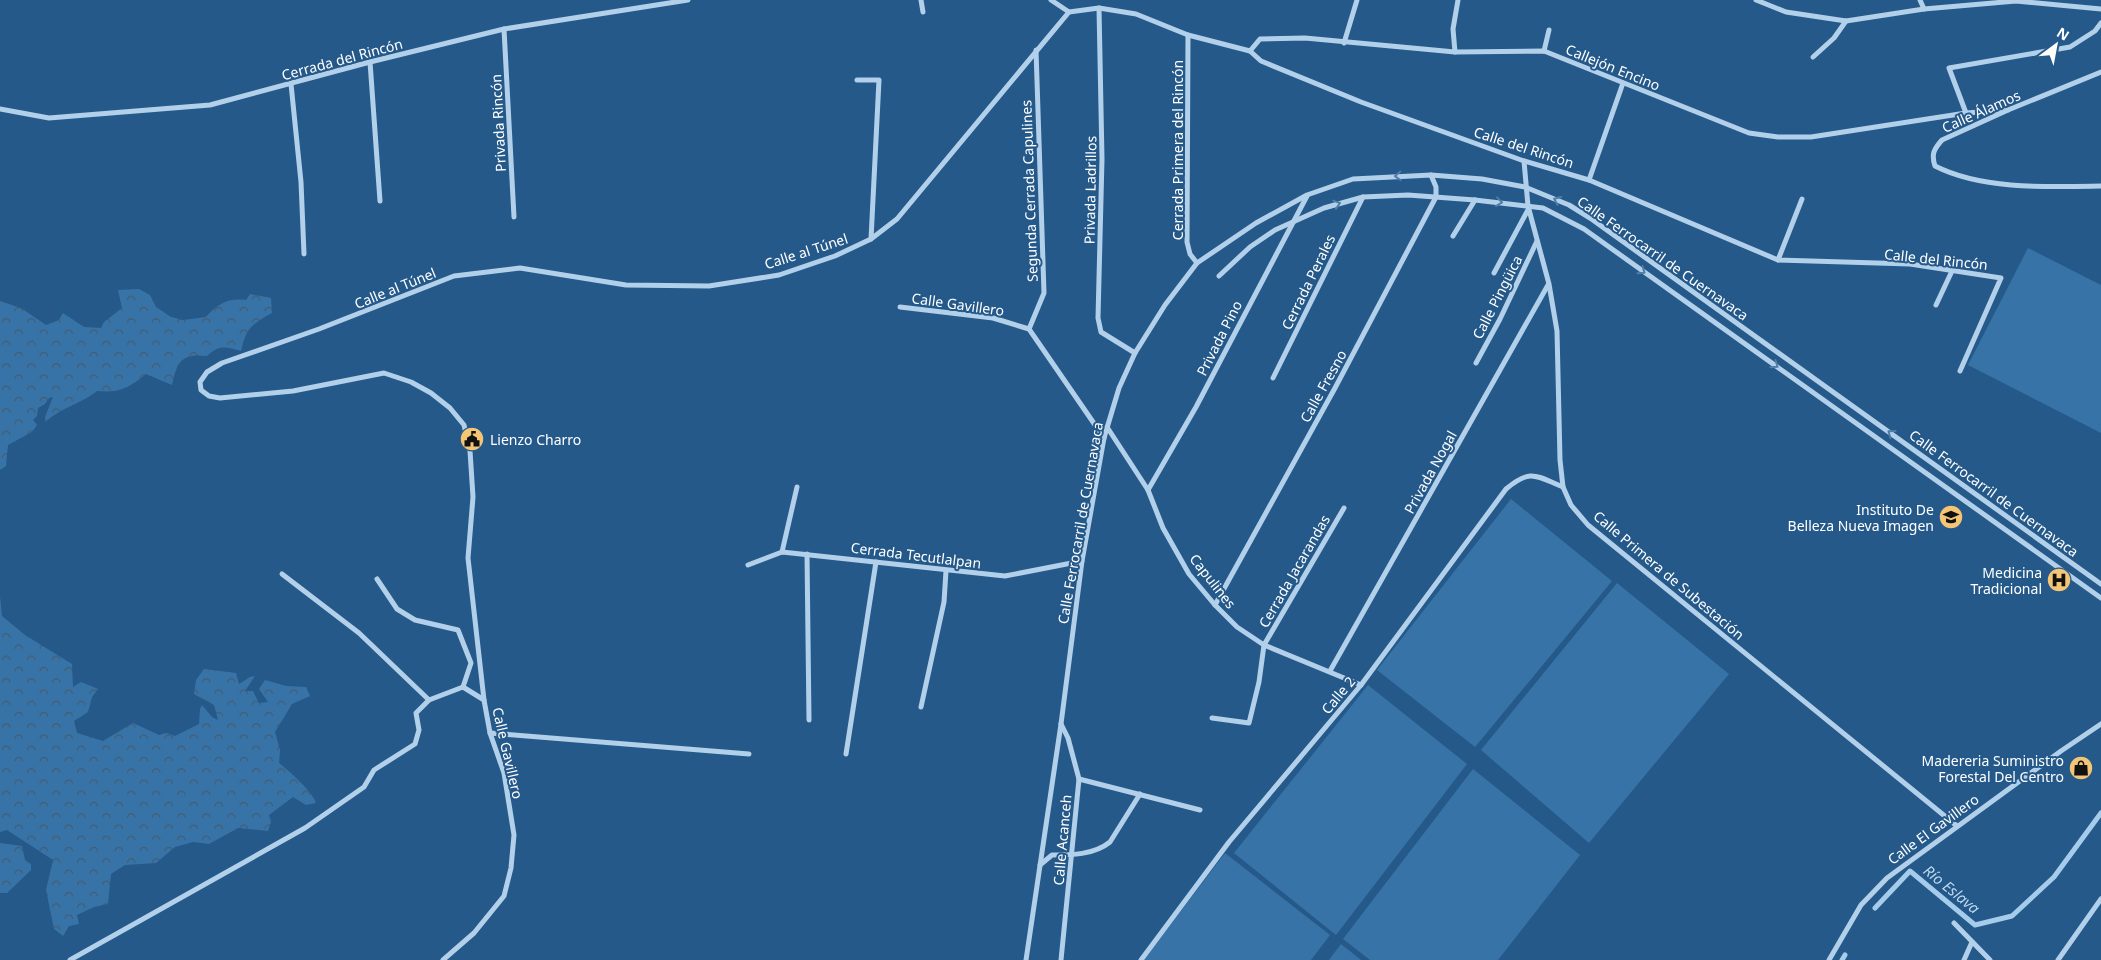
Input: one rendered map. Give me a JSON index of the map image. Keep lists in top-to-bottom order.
{
  "streets": {
    "street": [
      "Cerrada del Rincón",
      "Callejón Encino",
      "Calle Álamos",
      "Privada Rincón",
      "Calle del Rincón",
      "Cerrada Primera del Rincón",
      "Privada Ladrillos",
      "Segunda Cerrada Capulines",
      "Calle al Túnel",
      "Calle Ferrocarril de Cuernavaca",
      "Cerrada Perales",
      "Calle Pingüica",
      "Calle Gavillero",
      "Privada Pino",
      "Calle Fresno",
      "Privada Nogal",
      "Cerrada Tecutlalpan",
      "Cerrada Jacarandas",
      "Calle Primera de Subestación",
      "Capulines",
      "Calle 2",
      "Calle El Gavillero",
      "Calle Acanceh"
    ]
  },
  "crossings": [
    ["Cerrada del Rincón", "Privada Rincón"],
    ["Callejón Encino", "Calle Álamos"],
    ["Callejón Encino", "Calle del Rincón"],
    ["Calle del Rincón", "Cerrada Primera del Rincón"],
    ["Calle del Rincón", "Privada Ladrillos"],
    ["Calle del Rincón", "Calle al Túnel"],
    ["Calle del Rincón", "Calle Primera de Subestación"],
    ["Cerrada Primera del Rincón", "Calle Ferrocarril de Cuernavaca"],
    ["Privada Ladrillos", "Calle Ferrocarril de Cuernavaca"],
    ["Segunda Cerrada Capulines", "Calle al Túnel"],
    ["Segunda Cerrada Capulines", "Calle Gavillero"],
    ["Calle al Túnel", "Calle Gavillero"],
    ["Calle Ferrocarril de Cuernavaca", "Cerrada Perales"],
    ["Calle Ferrocarril de Cuernavaca", "Privada Pino"],
    ["Calle Ferrocarril de Cuernavaca", "Calle Fresno"],
    ["Calle Ferrocarril de Cuernavaca", "Cerrada Tecutlalpan"],
    ["Calle Ferrocarril de Cuernavaca", "Calle Primera de Subestación"],
    ["Calle Ferrocarril de Cuernavaca", "Capulines"],
    ["Calle Ferrocarril de Cuernavaca", "Calle Acanceh"],
    ["Calle Pingüica", "Calle Primera de Subestación"],
    ["Privada Pino", "Capulines"],
    ["Calle Fresno", "Capulines"],
    ["Privada Nogal", "Calle Primera de Subestación"],
    ["Privada Nogal", "Capulines"],
    ["Cerrada Jacarandas", "Capulines"],
    ["Calle Primera de Subestación", "Calle 2"],
    ["Calle Primera de Subestación", "Calle El Gavillero"],
    ["Capulines", "Calle 2"]
  ],
  "water": ["Río Eslava"],
  "places": {
    "public building": ["Lienzo Charro"],
    "school or university": ["Instituto De Belleza Nueva Imagen"],
    "hospital": ["Medicina Tradicional"],
    "shop": ["Madereria Suministro Forestal Del Centro"]
  },
  "north": "top right"
}
